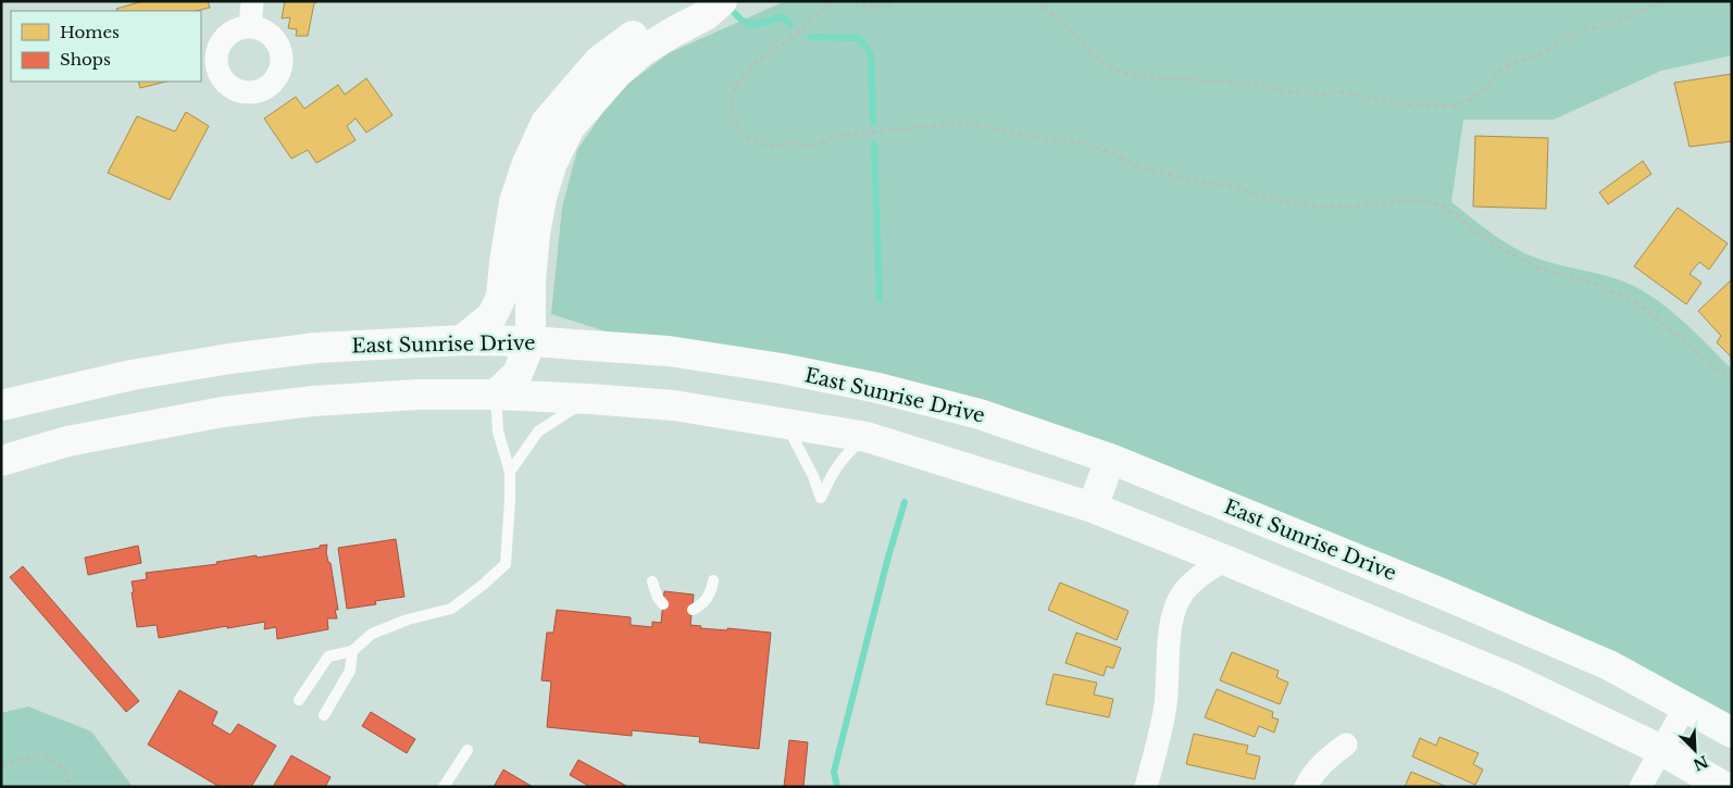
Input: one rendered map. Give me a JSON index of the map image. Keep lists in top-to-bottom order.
{
  "streets": {
    "main road": ["East Sunrise Drive"]
  },
  "legend": ["Homes", "Shops"],
  "north": "bottom right"
}
